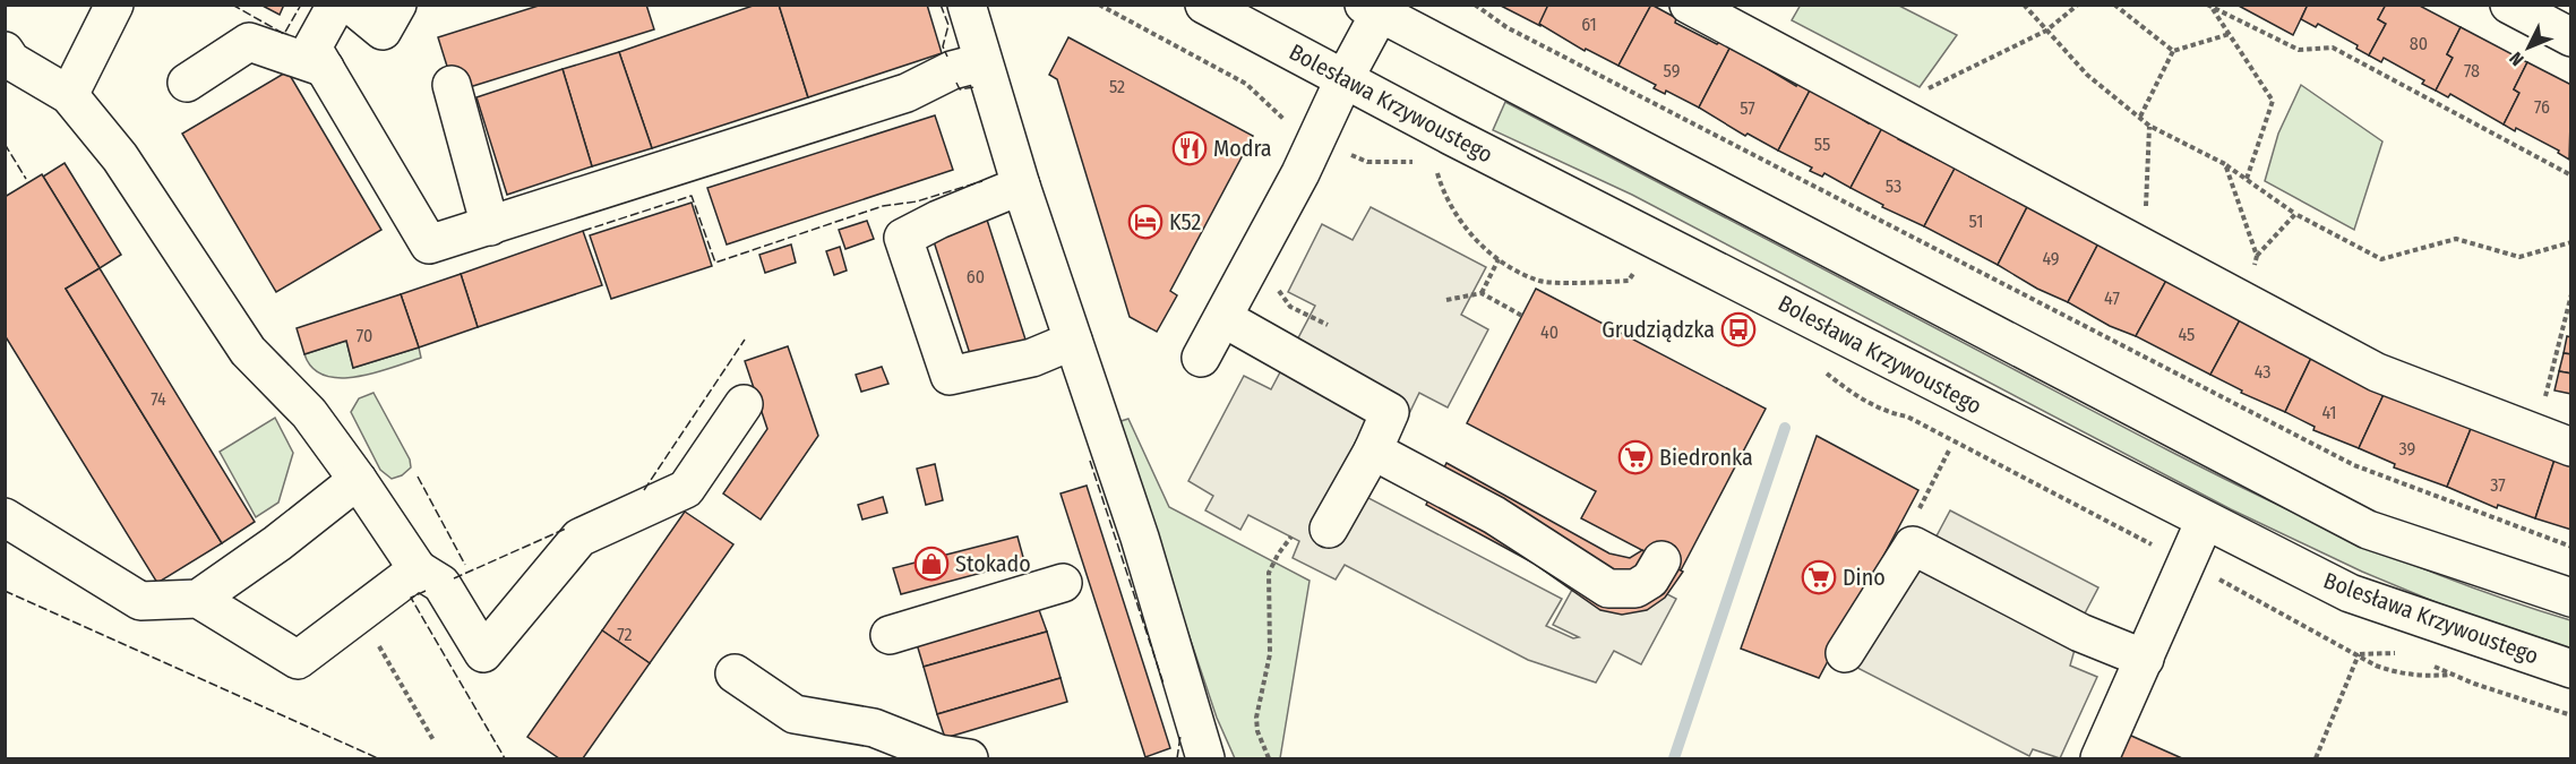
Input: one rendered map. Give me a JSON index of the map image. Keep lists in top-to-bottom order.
{
  "streets": {
    "main road": ["Bolesława Krzywoustego"]
  },
  "places": {
    "restaurant": ["Modra"],
    "hotel": ["K52"],
    "bus stop": ["Grudziądzka"],
    "supermarket": ["Biedronka", "Dino"],
    "shop": ["Stokado"]
  },
  "house_numbers": [
    "61",
    "80",
    "59",
    "78",
    "52",
    "76",
    "57",
    "55",
    "53",
    "51",
    "49",
    "60",
    "47",
    "40",
    "45",
    "70",
    "43",
    "74",
    "41",
    "39",
    "37",
    "72"
  ],
  "north": "bottom left"
}
